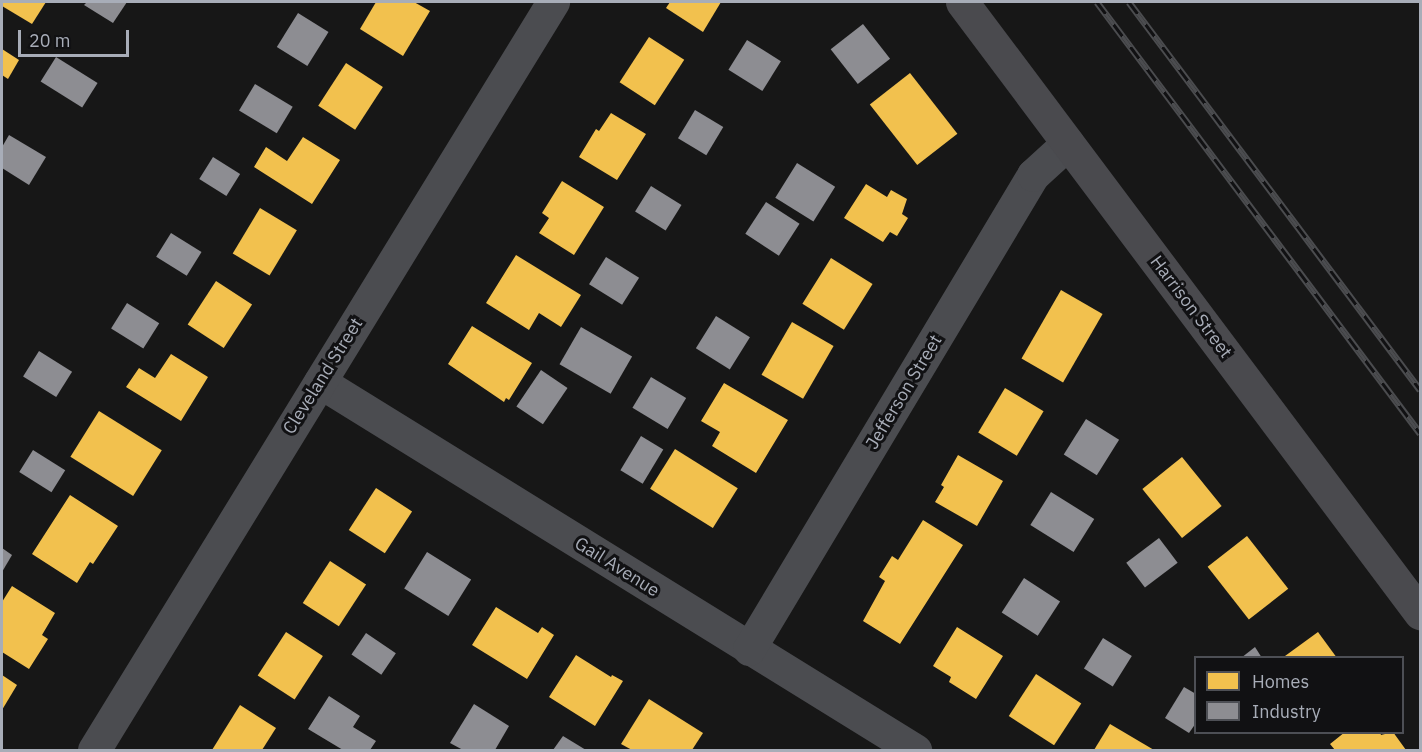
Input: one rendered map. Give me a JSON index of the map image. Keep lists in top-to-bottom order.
{
  "streets": {
    "main road": ["Harrison Street"],
    "street": ["Cleveland Street", "Jefferson Street", "Gail Avenue"]
  },
  "crossings": [
    ["Harrison Street", "Jefferson Street"],
    ["Cleveland Street", "Gail Avenue"],
    ["Jefferson Street", "Gail Avenue"]
  ],
  "legend": ["Homes", "Industry"],
  "scale_bar": "20 m"
}
